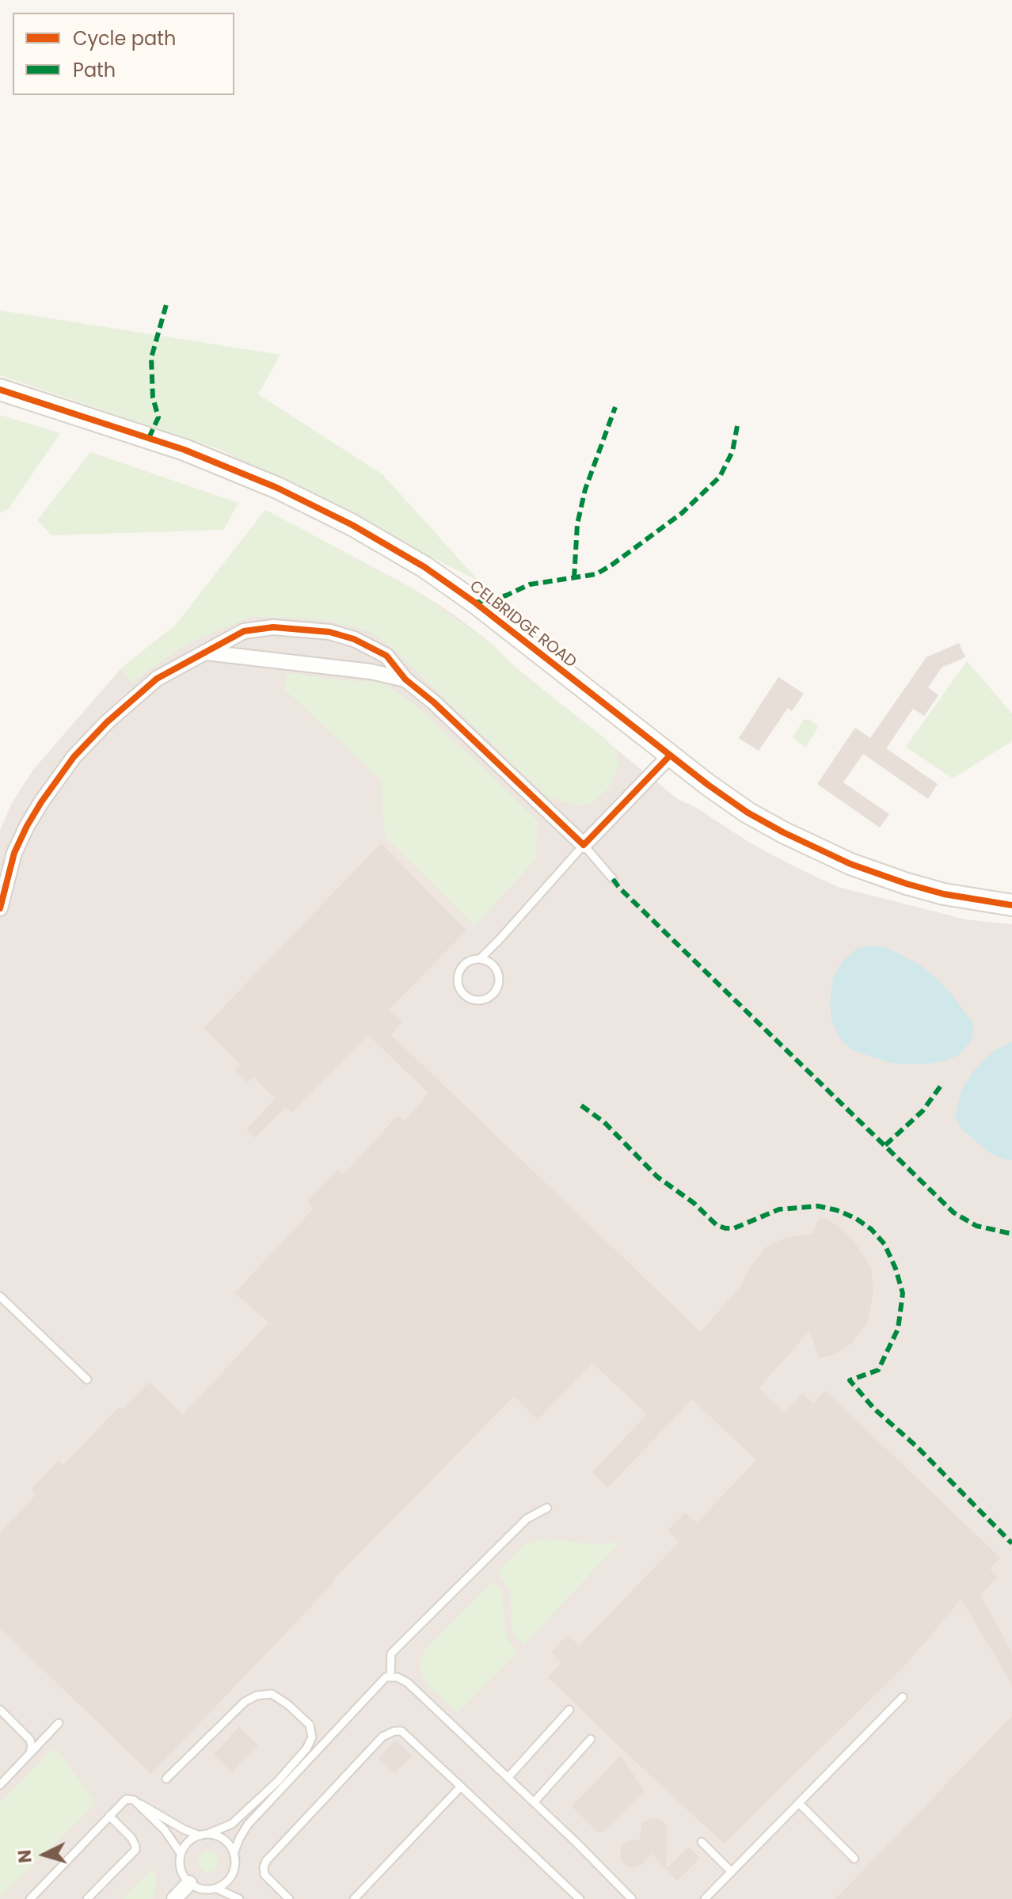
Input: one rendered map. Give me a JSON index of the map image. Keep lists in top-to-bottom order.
{
  "streets": {
    "main road": ["CELBRIDGE ROAD"]
  },
  "legend": ["Cycle path", "Path"],
  "north": "left"
}
